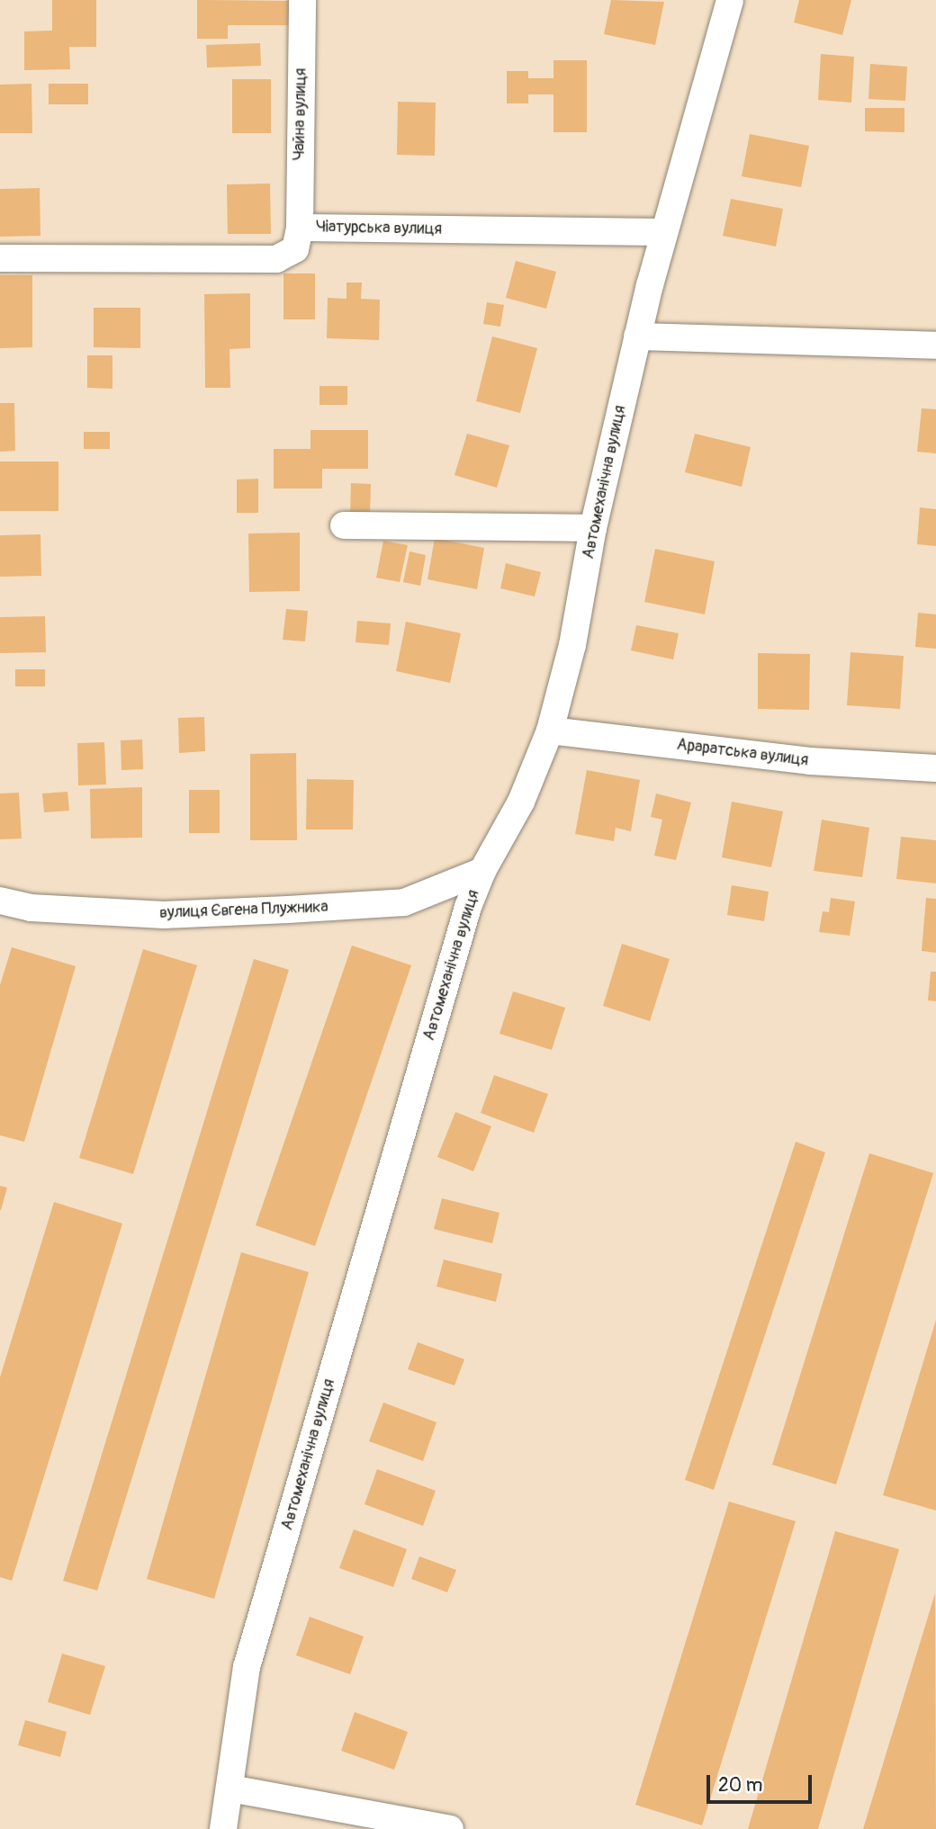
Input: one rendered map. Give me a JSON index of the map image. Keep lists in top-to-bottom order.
{
  "streets": {
    "street": [
      "Чайна вулиця",
      "Чіатурська вулиця",
      "Автомеханічна вулиця",
      "Араратська вулиця",
      "вулиця Євгена Плужника"
    ]
  },
  "crossings": [
    ["Чайна вулиця", "Чіатурська вулиця"],
    ["Чіатурська вулиця", "Автомеханічна вулиця"],
    ["Автомеханічна вулиця", "Араратська вулиця"],
    ["Автомеханічна вулиця", "вулиця Євгена Плужника"]
  ],
  "scale_bar": "20 m"
}
